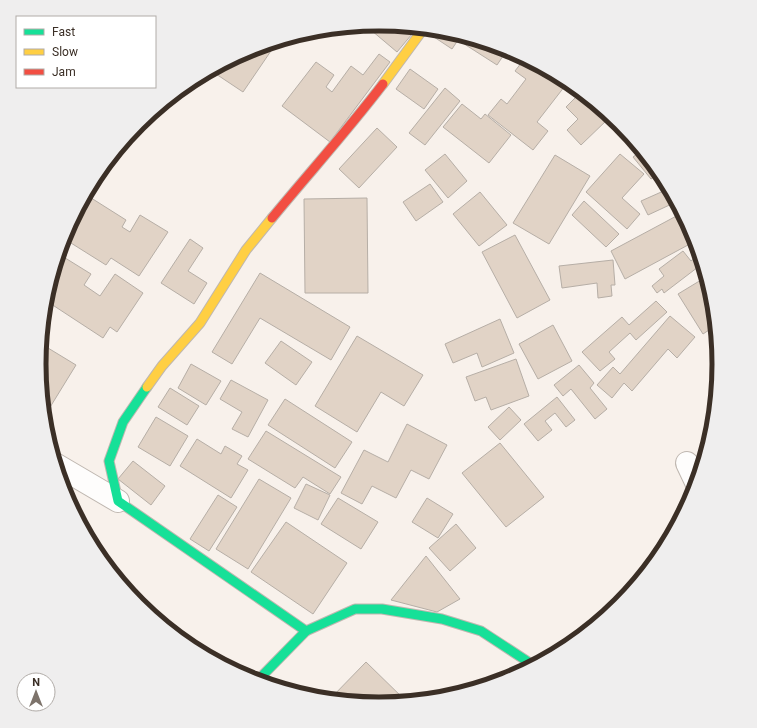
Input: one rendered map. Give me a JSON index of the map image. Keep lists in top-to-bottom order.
{
  "legend": ["Fast", "Slow", "Jam"],
  "north": "top"
}
